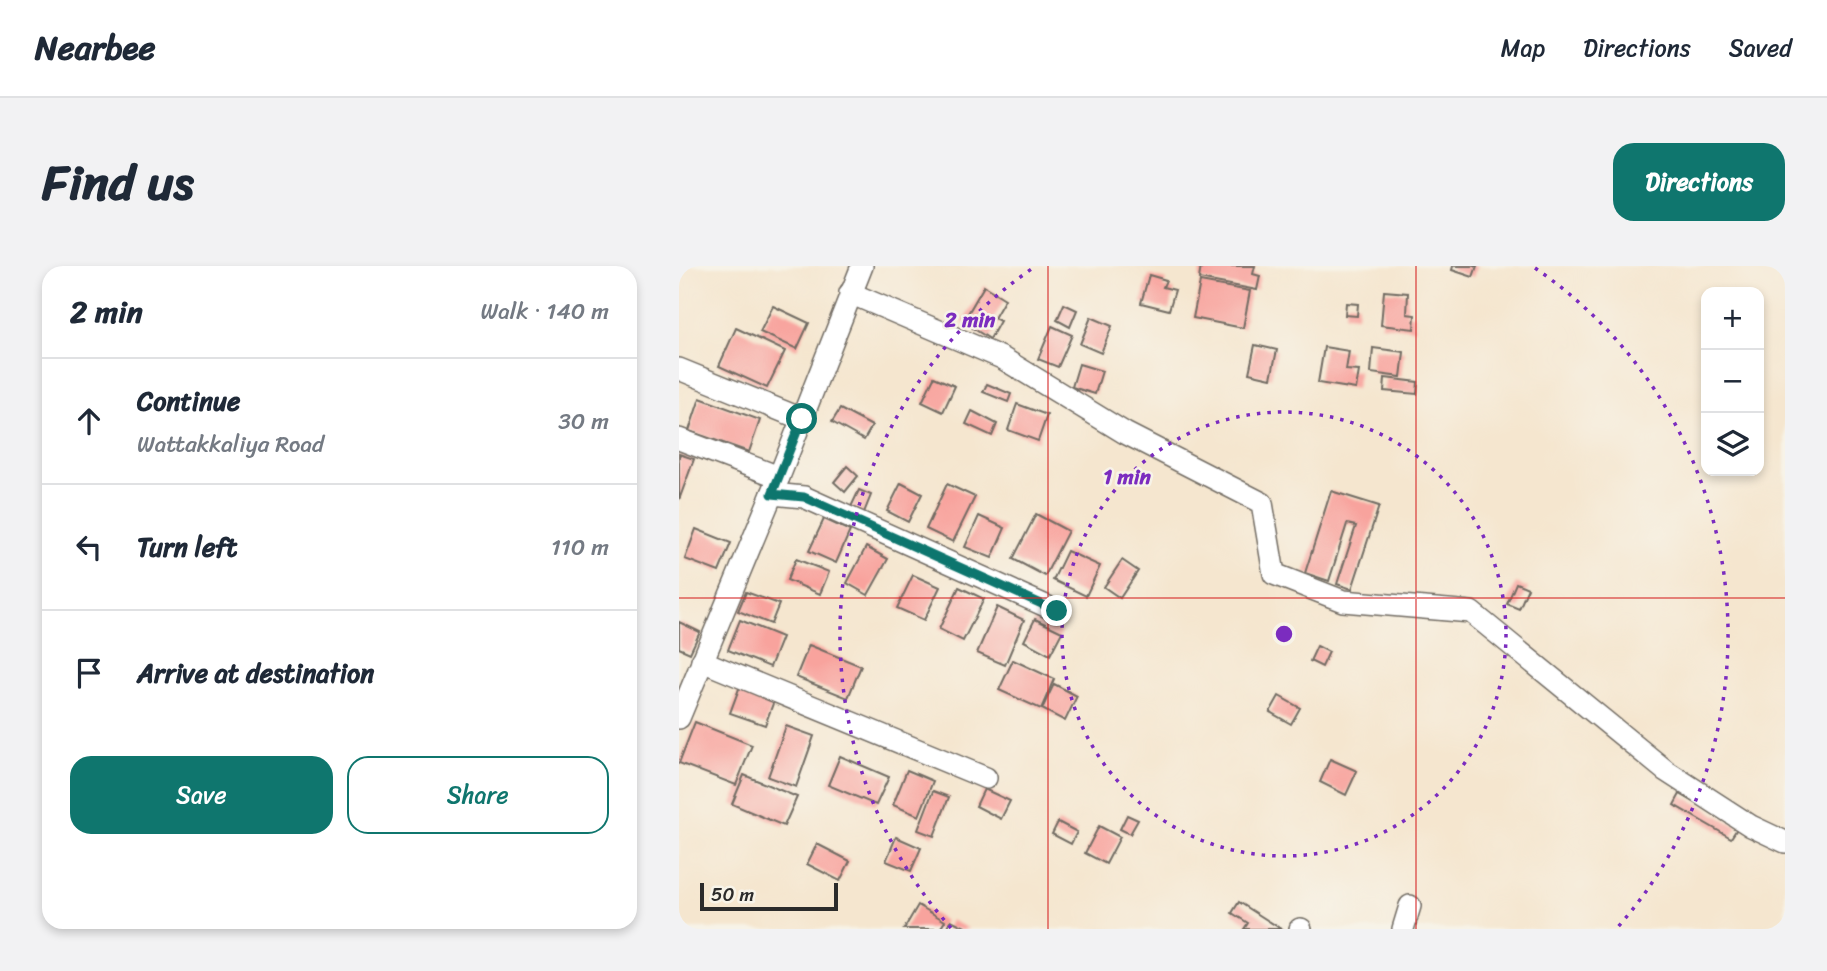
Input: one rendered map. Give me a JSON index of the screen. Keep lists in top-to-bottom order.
{
  "scale_bar": "50 m",
  "page": {
    "header": "Nearbee",
    "nav": ["Map", "Directions", "Saved"],
    "title": "Find us",
    "buttons": [
      "Directions",
      ["Save", "Share"]
    ],
    "heading": ["2 min", "Walk · 140 m"],
    "map_buttons": ["+", "−"],
    "list": [
      ["Continue", "Wattakkaliya Road", "30 m"],
      ["Turn left", "110 m"],
      "Arrive at destination"
    ],
    "scale": "50 m"
  },
  "rings": ["2 min", "1 min"]
}
